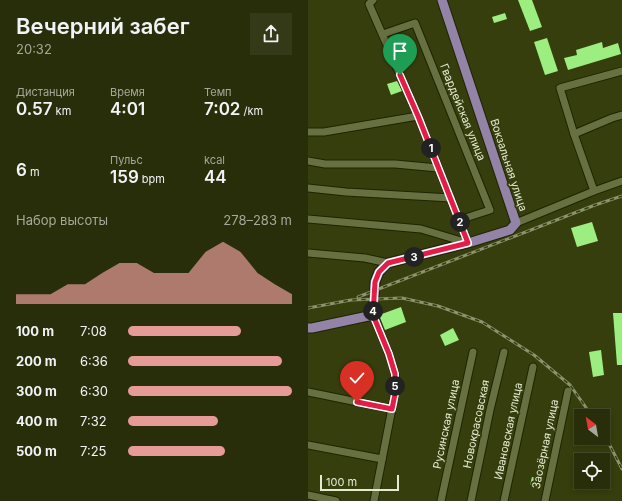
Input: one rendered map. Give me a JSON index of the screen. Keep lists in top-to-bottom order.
{
  "streets": {
    "main road": ["Вокзальная улица"],
    "street": [
      "Гвардейская улица",
      "Русинская улица",
      "Новокрасовская",
      "Ивановская улица",
      "Заозёрная улица"
    ]
  },
  "scale_bar": "100 m",
  "north": "top left",
  "page": {
    "heading": ["Вечерний забег", "20:32"],
    "stats": [
      ["Дистанция", "0.57 km"],
      ["Время", "4:01"],
      ["Темп", "7:02 /km"],
      ["6 m"],
      ["Пульс", "159 bpm"],
      ["kcal", "44"]
    ],
    "pins": [
      "1",
      "2",
      "3",
      "4",
      "5"
    ],
    "chart": ["Набор высоты", "278–283 m"],
    "list": [
      {
        "name": "100 m",
        "note": "7:08"
      },
      {
        "name": "200 m",
        "note": "6:36"
      },
      {
        "name": "300 m",
        "note": "6:30"
      },
      {
        "name": "400 m",
        "note": "7:32"
      },
      {
        "name": "500 m",
        "note": "7:25"
      }
    ],
    "scale": "100 m"
  }
}
